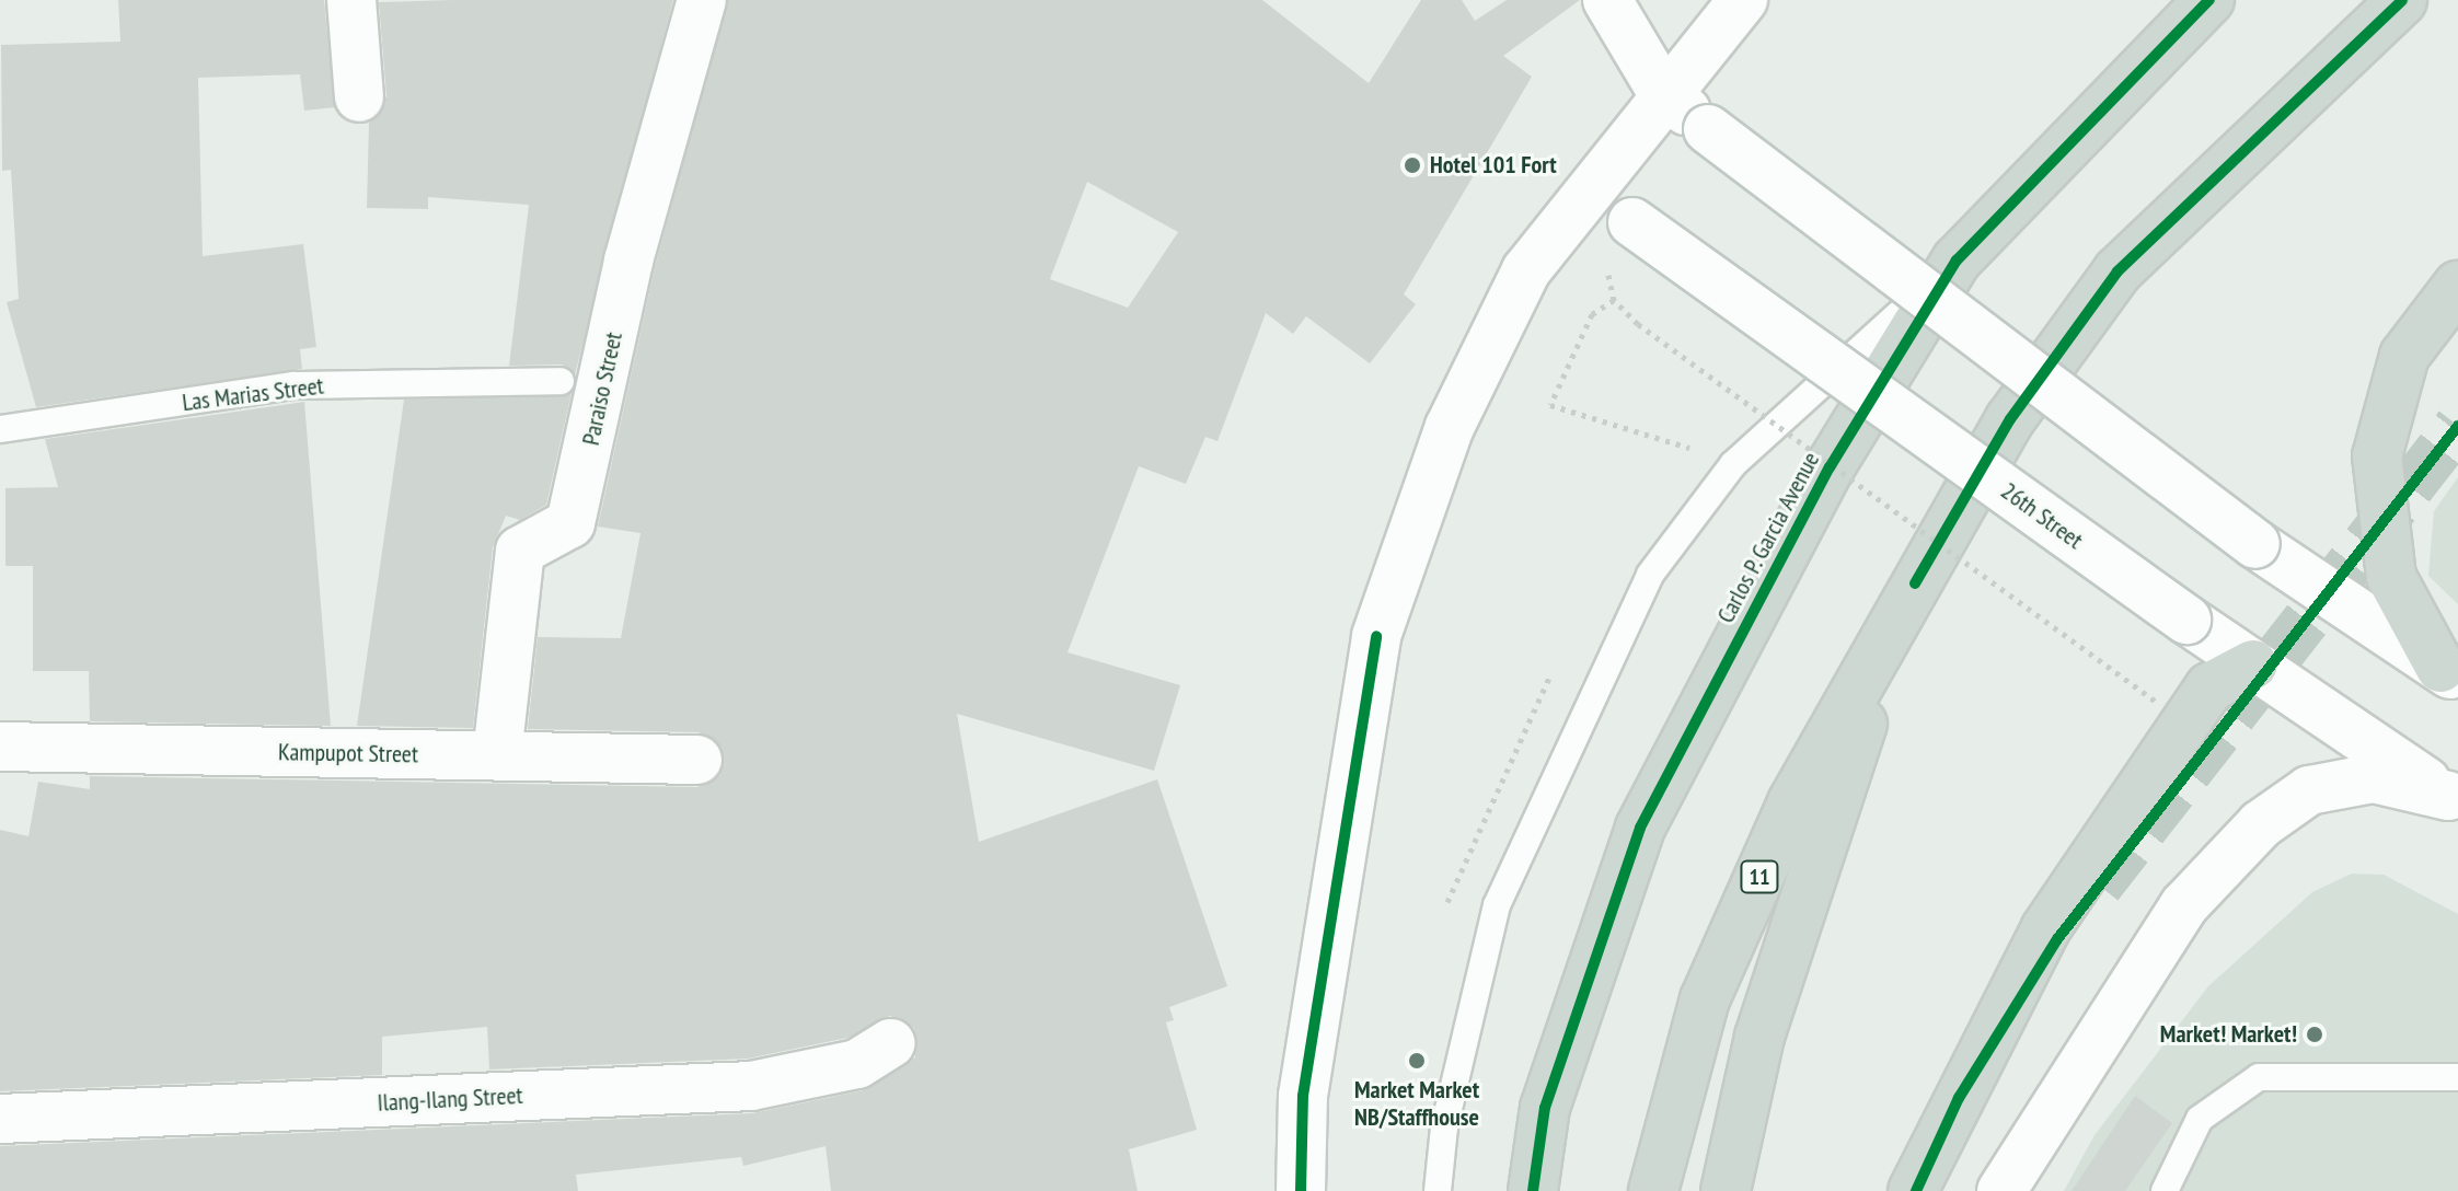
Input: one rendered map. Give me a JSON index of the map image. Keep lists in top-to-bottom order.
{
  "streets": {
    "main road": [
      "Paraiso Street",
      "26th Street",
      "Carlos P. Garcia Avenue",
      "Kampupot Street",
      "11",
      "Ilang-Ilang Street"
    ],
    "lane": ["Las Marias Street"]
  },
  "crossings": [
    ["Paraiso Street", "Kampupot Street"]
  ],
  "places": ["Hotel 101 Fort", "Market! Market!", "Market Market NB/Staffhouse"]
}
